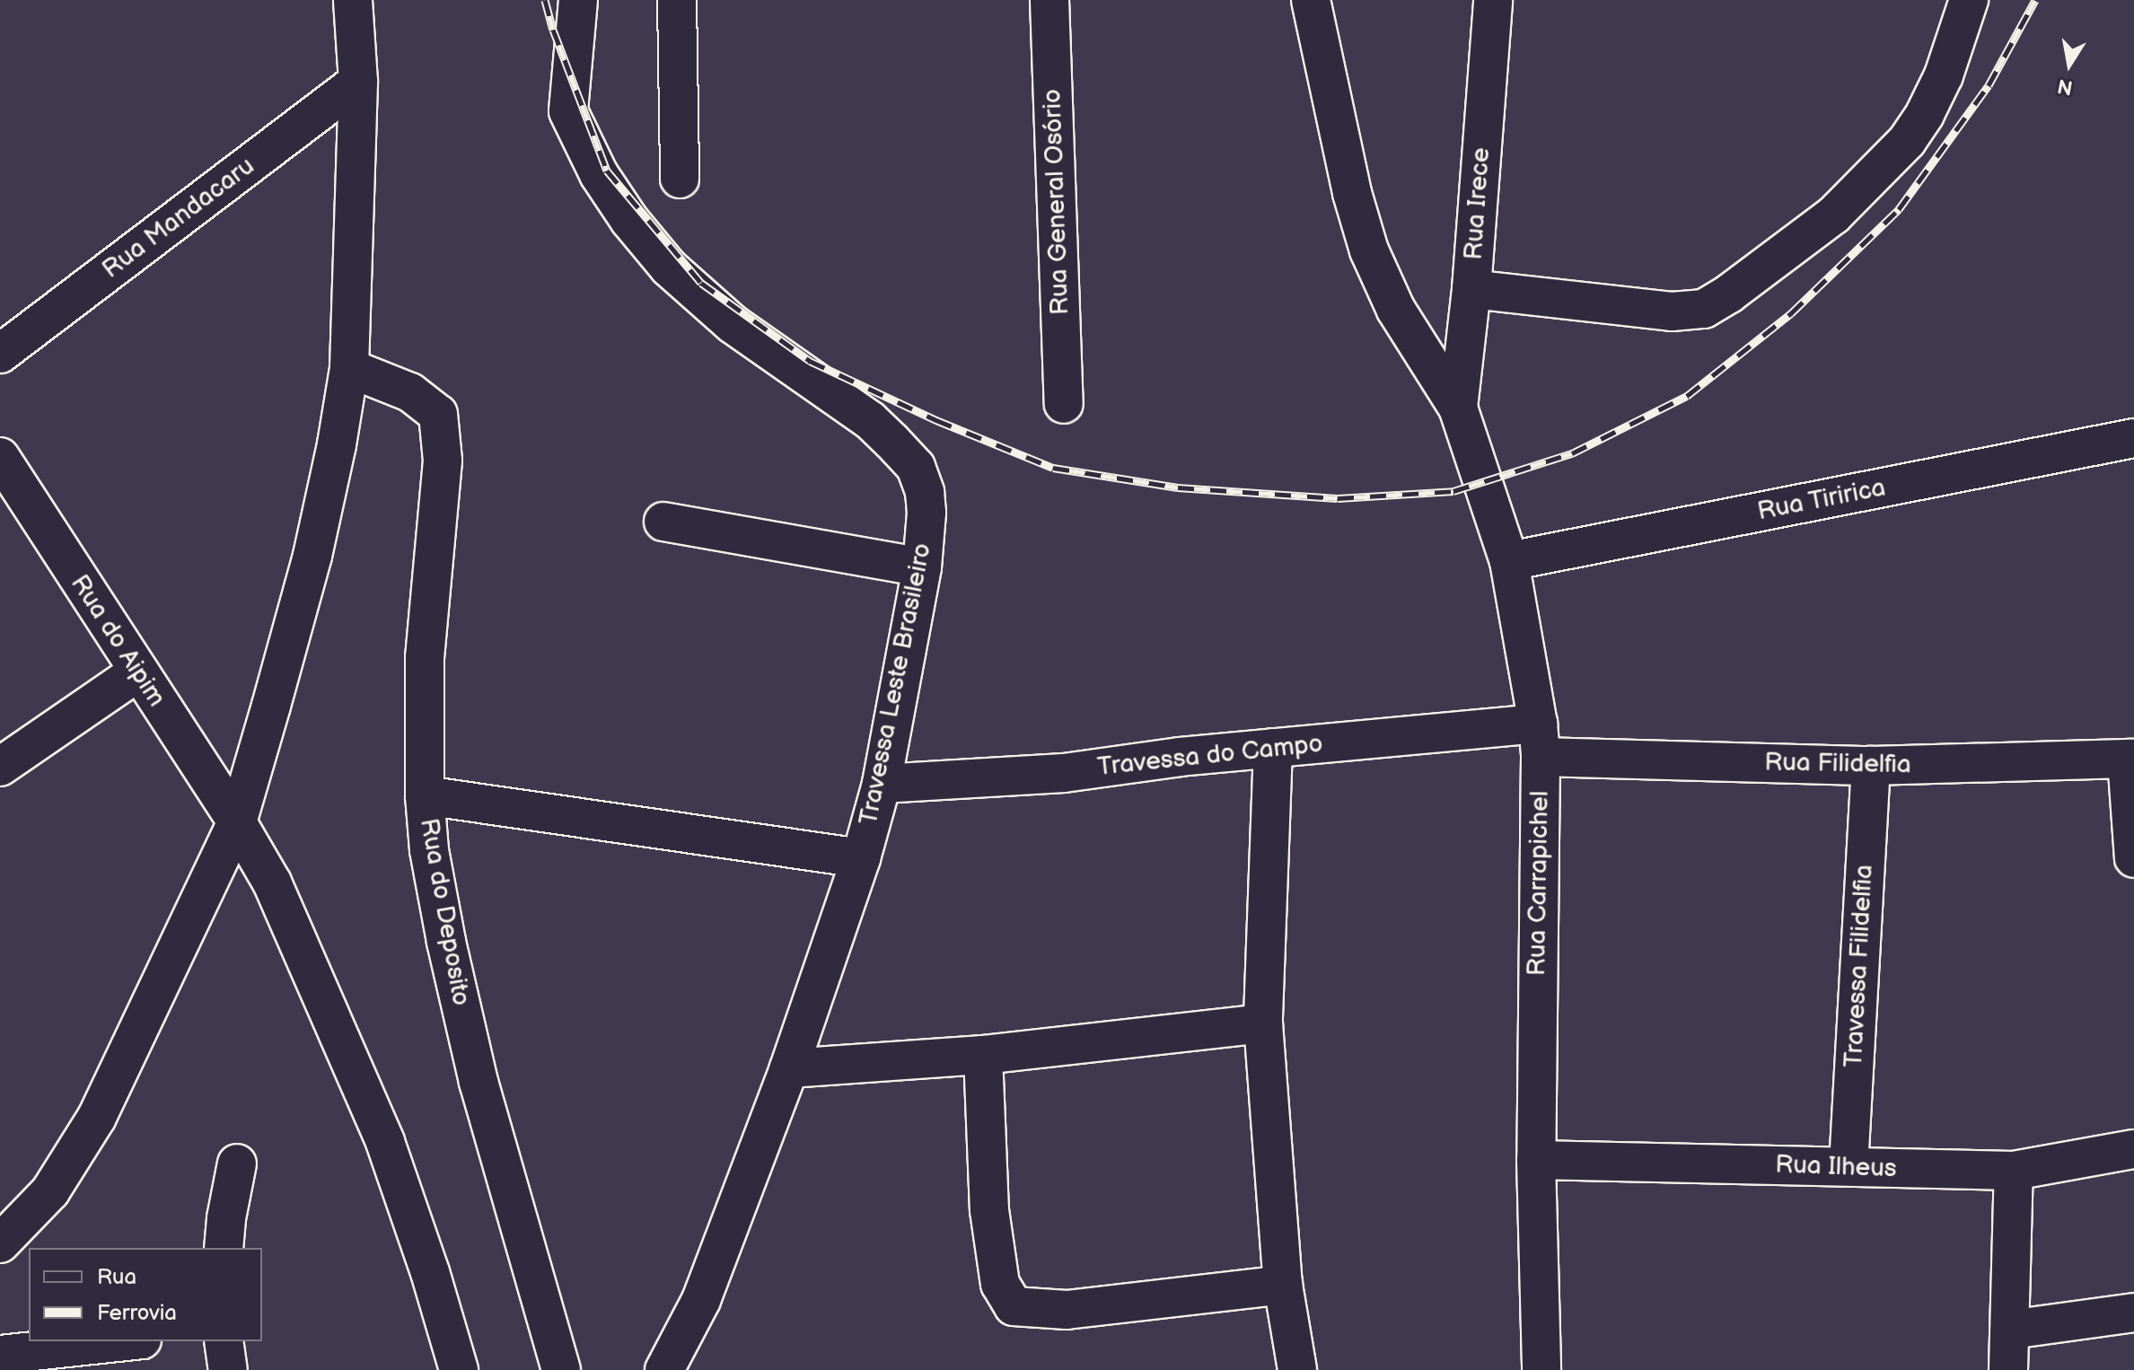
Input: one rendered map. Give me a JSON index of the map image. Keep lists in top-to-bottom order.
{
  "streets": {
    "street": [
      "Rua General Osório",
      "Rua Irece",
      "Rua Mandacaru",
      "Rua Tiririca",
      "Rua do Aipim",
      "Travessa Leste Brasileiro",
      "Travessa do Campo",
      "Rua Filidelfia",
      "Rua Carrapichel",
      "Rua do Deposito",
      "Travessa Filidelfia",
      "Rua Ilheus"
    ]
  },
  "crossings": [
    ["Rua Irece", "Rua Carrapichel"],
    ["Rua Tiririca", "Rua Carrapichel"],
    ["Travessa Leste Brasileiro", "Travessa do Campo"],
    ["Travessa do Campo", "Rua Filidelfia"],
    ["Travessa do Campo", "Rua Carrapichel"],
    ["Rua Filidelfia", "Rua Carrapichel"],
    ["Rua Filidelfia", "Travessa Filidelfia"],
    ["Rua Carrapichel", "Rua Ilheus"],
    ["Travessa Filidelfia", "Rua Ilheus"]
  ],
  "legend": ["Rua", "Ferrovia"],
  "north": "bottom"
}
